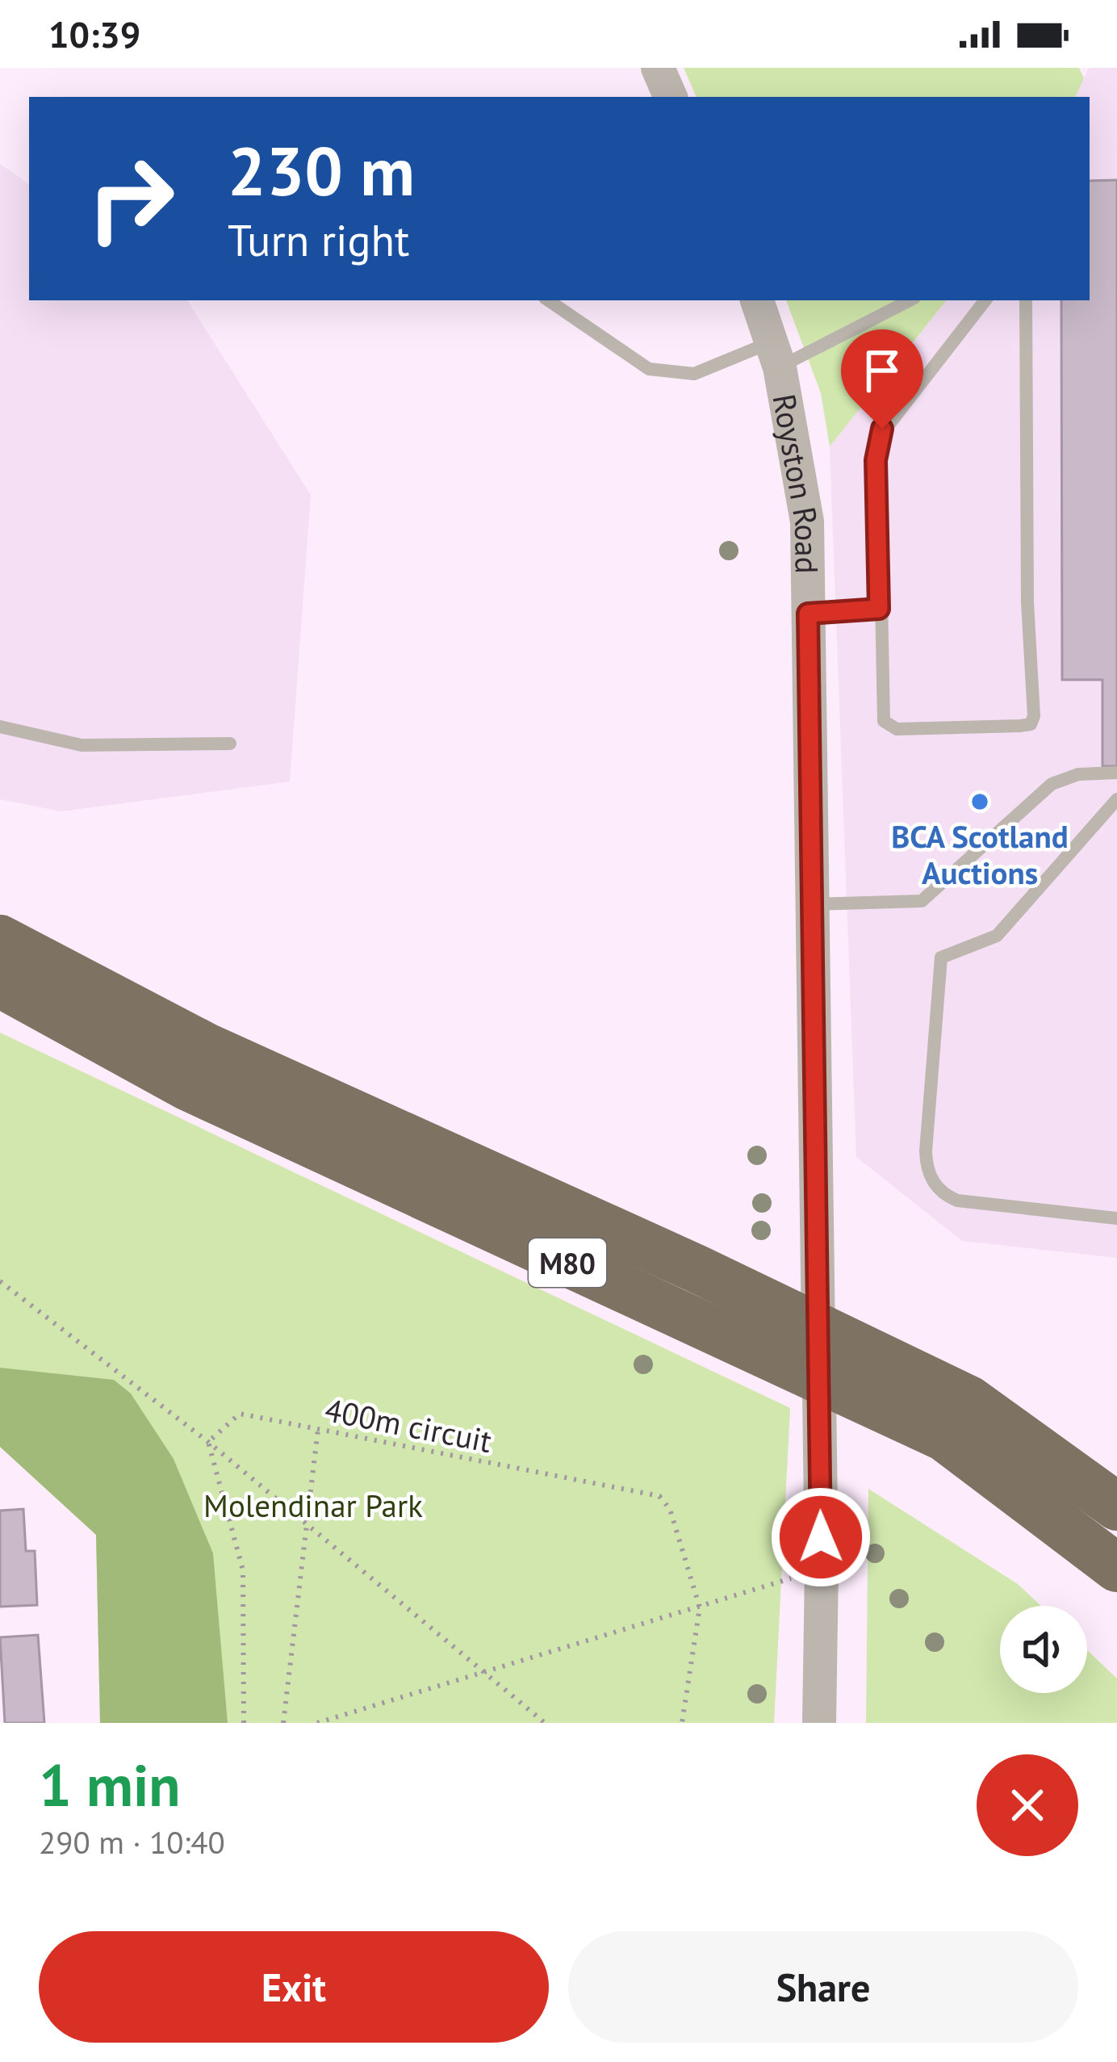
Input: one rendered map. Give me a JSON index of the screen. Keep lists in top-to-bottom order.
{
  "streets": {
    "highway": ["M80"],
    "street": ["Royston Road"],
    "path": ["400m circuit"]
  },
  "parks": ["Molendinar Park"],
  "places": ["BCA Scotland Auctions"],
  "page": {
    "status": "10:39",
    "turn": ["230 m", "Turn right"],
    "heading": ["1 min", "290 m · 10:40"],
    "buttons": ["Exit", "Share"]
  }
}
